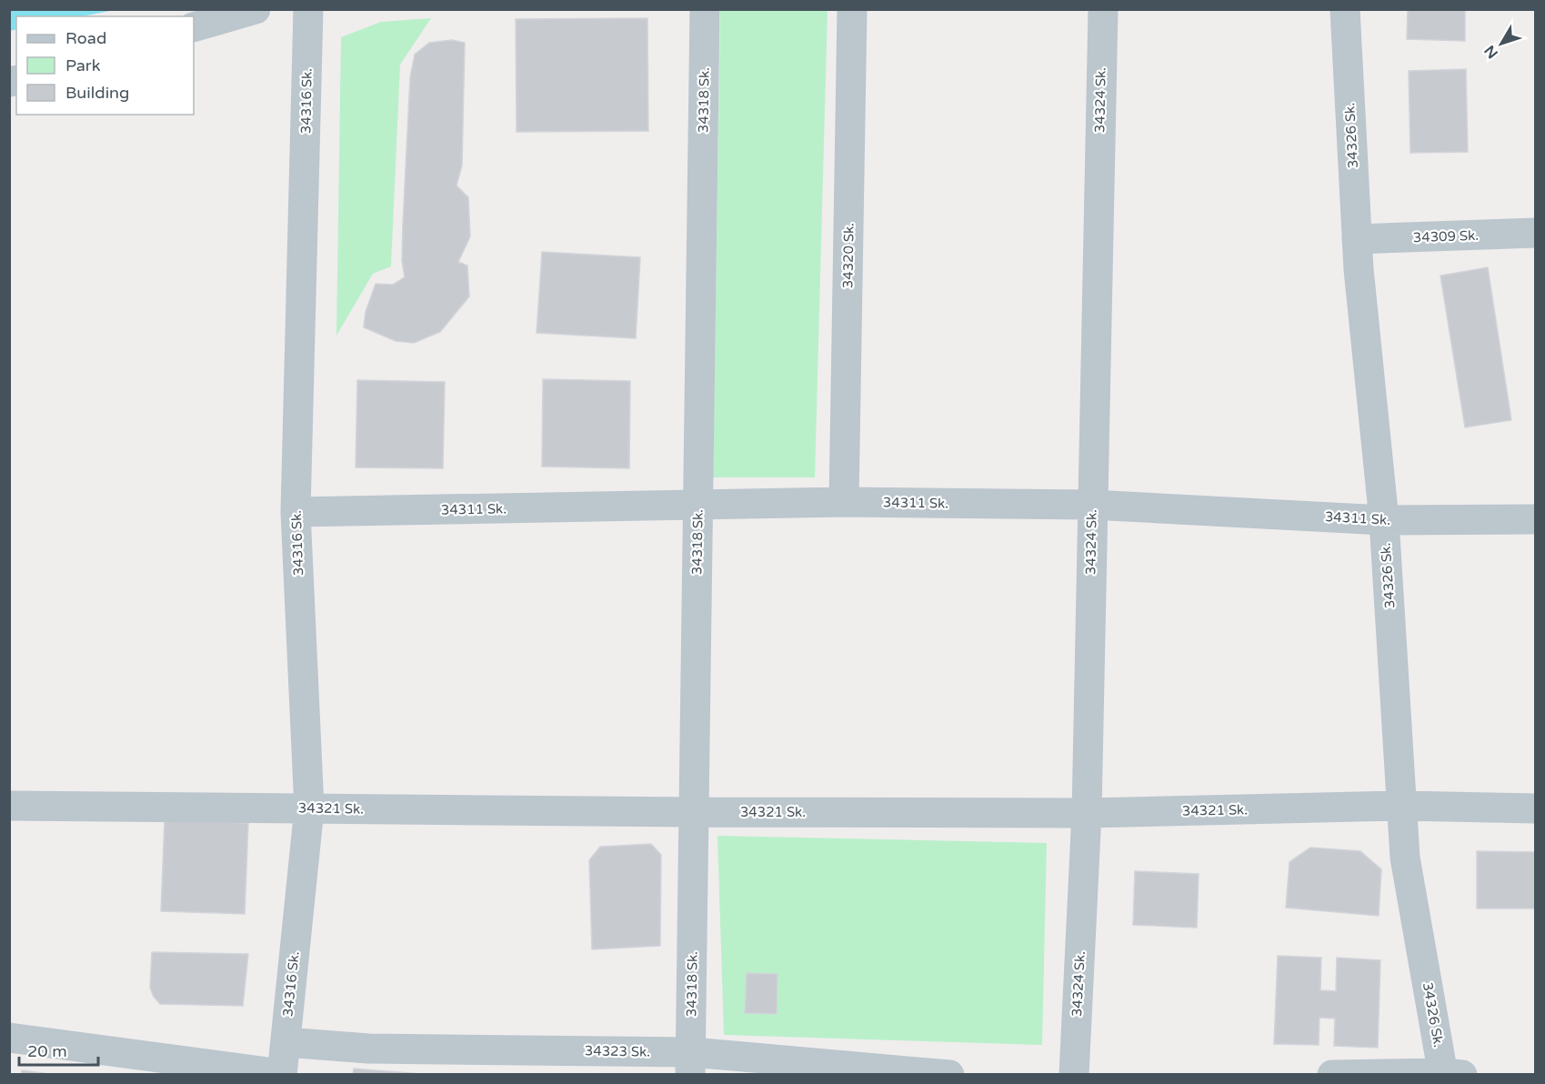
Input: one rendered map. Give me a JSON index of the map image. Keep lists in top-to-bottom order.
{
  "streets": {
    "street": [
      "34318 Sk.",
      "34324 Sk.",
      "34316 Sk.",
      "34326 Sk.",
      "34309 Sk.",
      "34320 Sk.",
      "34311 Sk.",
      "34321 Sk.",
      "34323 Sk."
    ]
  },
  "crossings": [
    ["34318 Sk.", "34311 Sk."],
    ["34318 Sk.", "34321 Sk."],
    ["34318 Sk.", "34323 Sk."],
    ["34324 Sk.", "34311 Sk."],
    ["34324 Sk.", "34321 Sk."],
    ["34316 Sk.", "34311 Sk."],
    ["34316 Sk.", "34321 Sk."],
    ["34316 Sk.", "34323 Sk."],
    ["34326 Sk.", "34309 Sk."],
    ["34326 Sk.", "34311 Sk."],
    ["34326 Sk.", "34321 Sk."],
    ["34320 Sk.", "34311 Sk."]
  ],
  "legend": ["Road", "Park", "Building"],
  "scale_bar": "20 m",
  "north": "bottom left"
}
